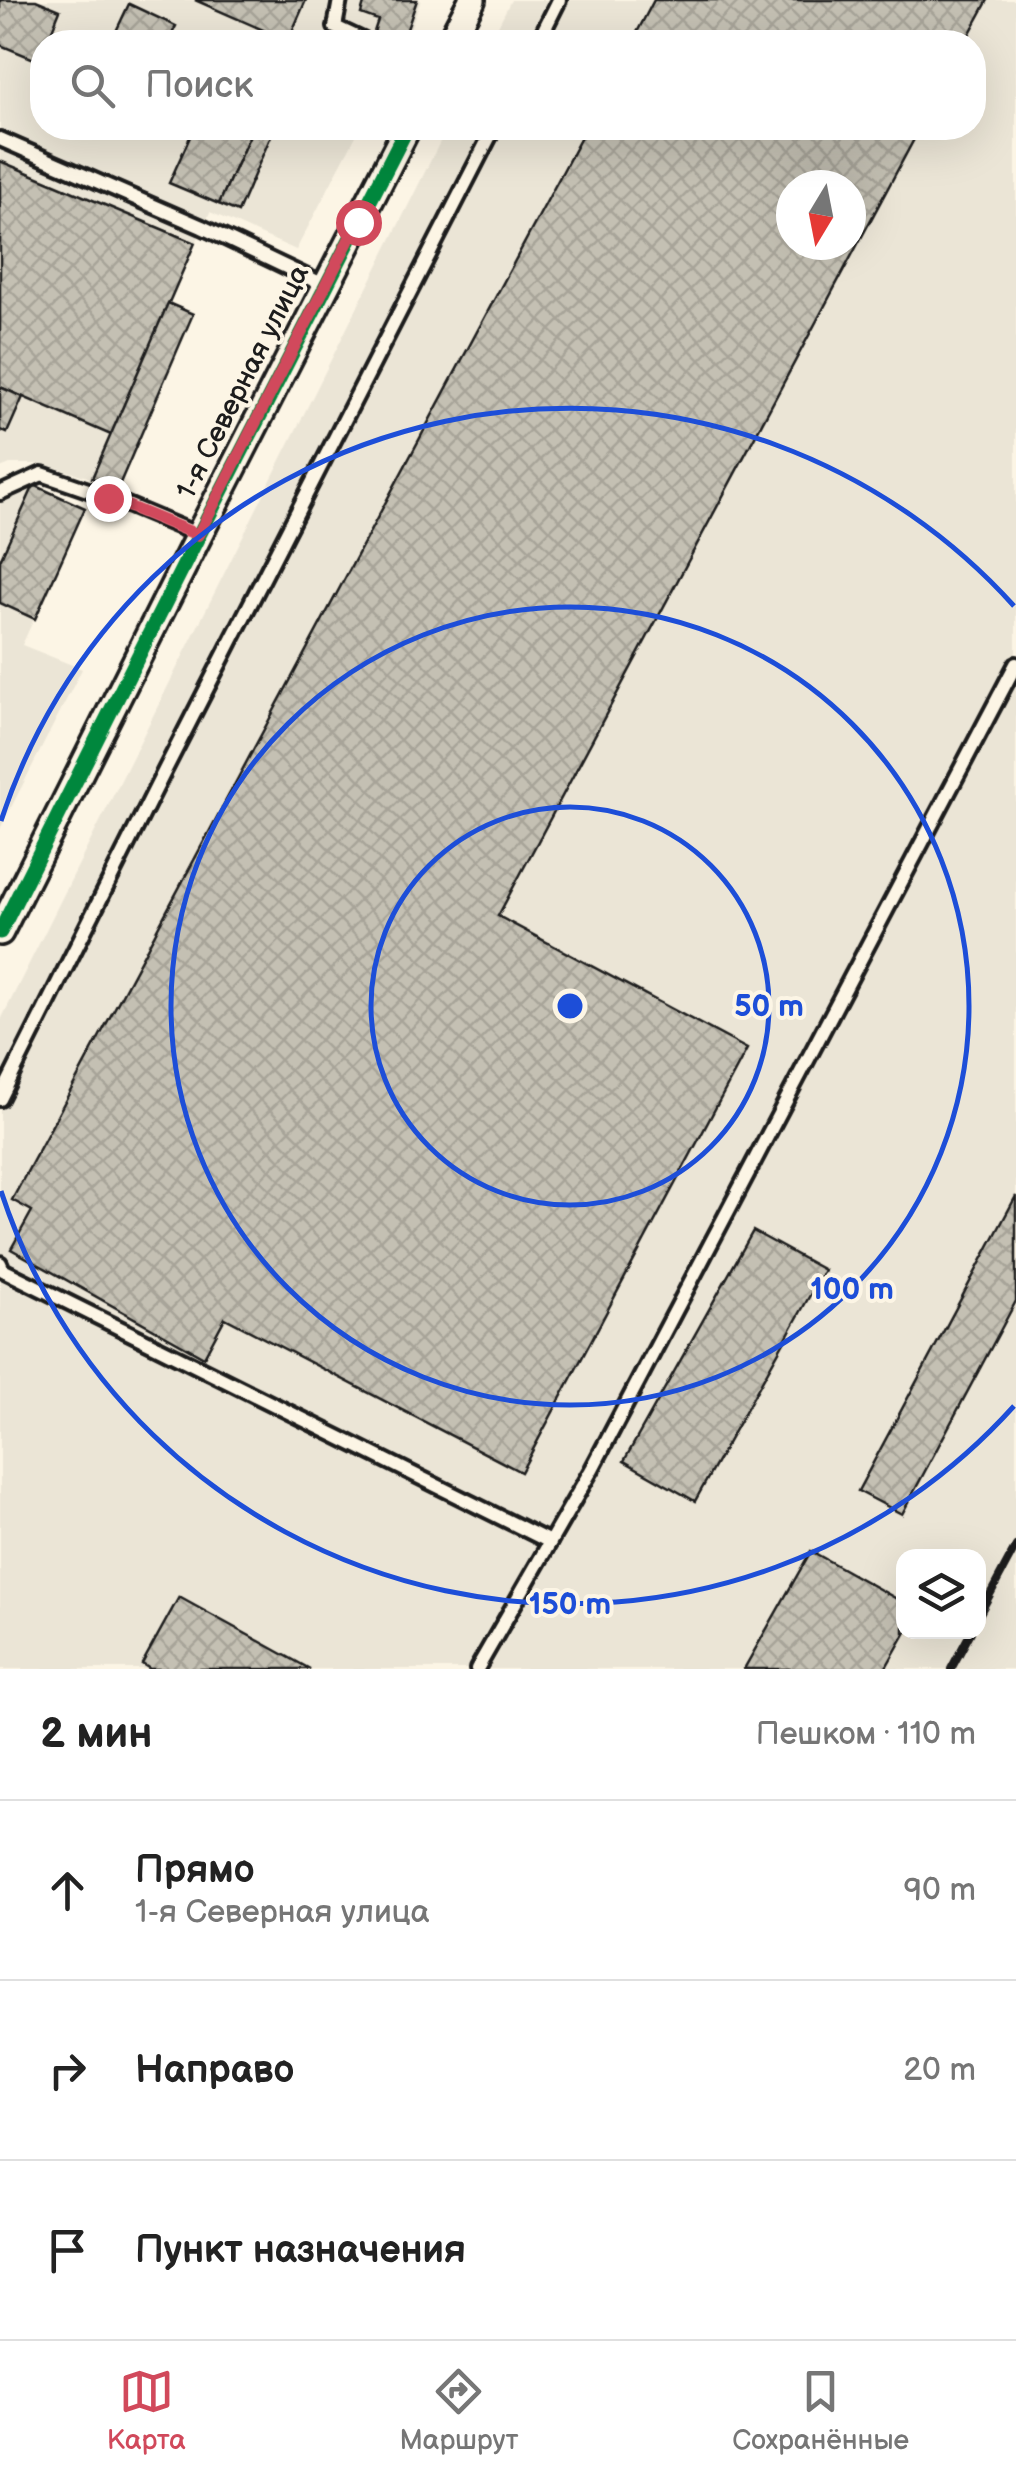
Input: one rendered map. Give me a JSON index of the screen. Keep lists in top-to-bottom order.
{
  "streets": {
    "street": ["1-я Северная улица"]
  },
  "north": "bottom",
  "page": {
    "search": "Поиск",
    "heading": ["2 мин", "Пешком · 110 m"],
    "list": [
      ["Прямо", "1-я Северная улица", "90 m"],
      ["Направо", "20 m"],
      "Пункт назначения"
    ],
    "nav": ["Карта", "Маршрут", "Сохранённые"]
  },
  "rings": ["50 m", "100 m", "150 m"]
}
